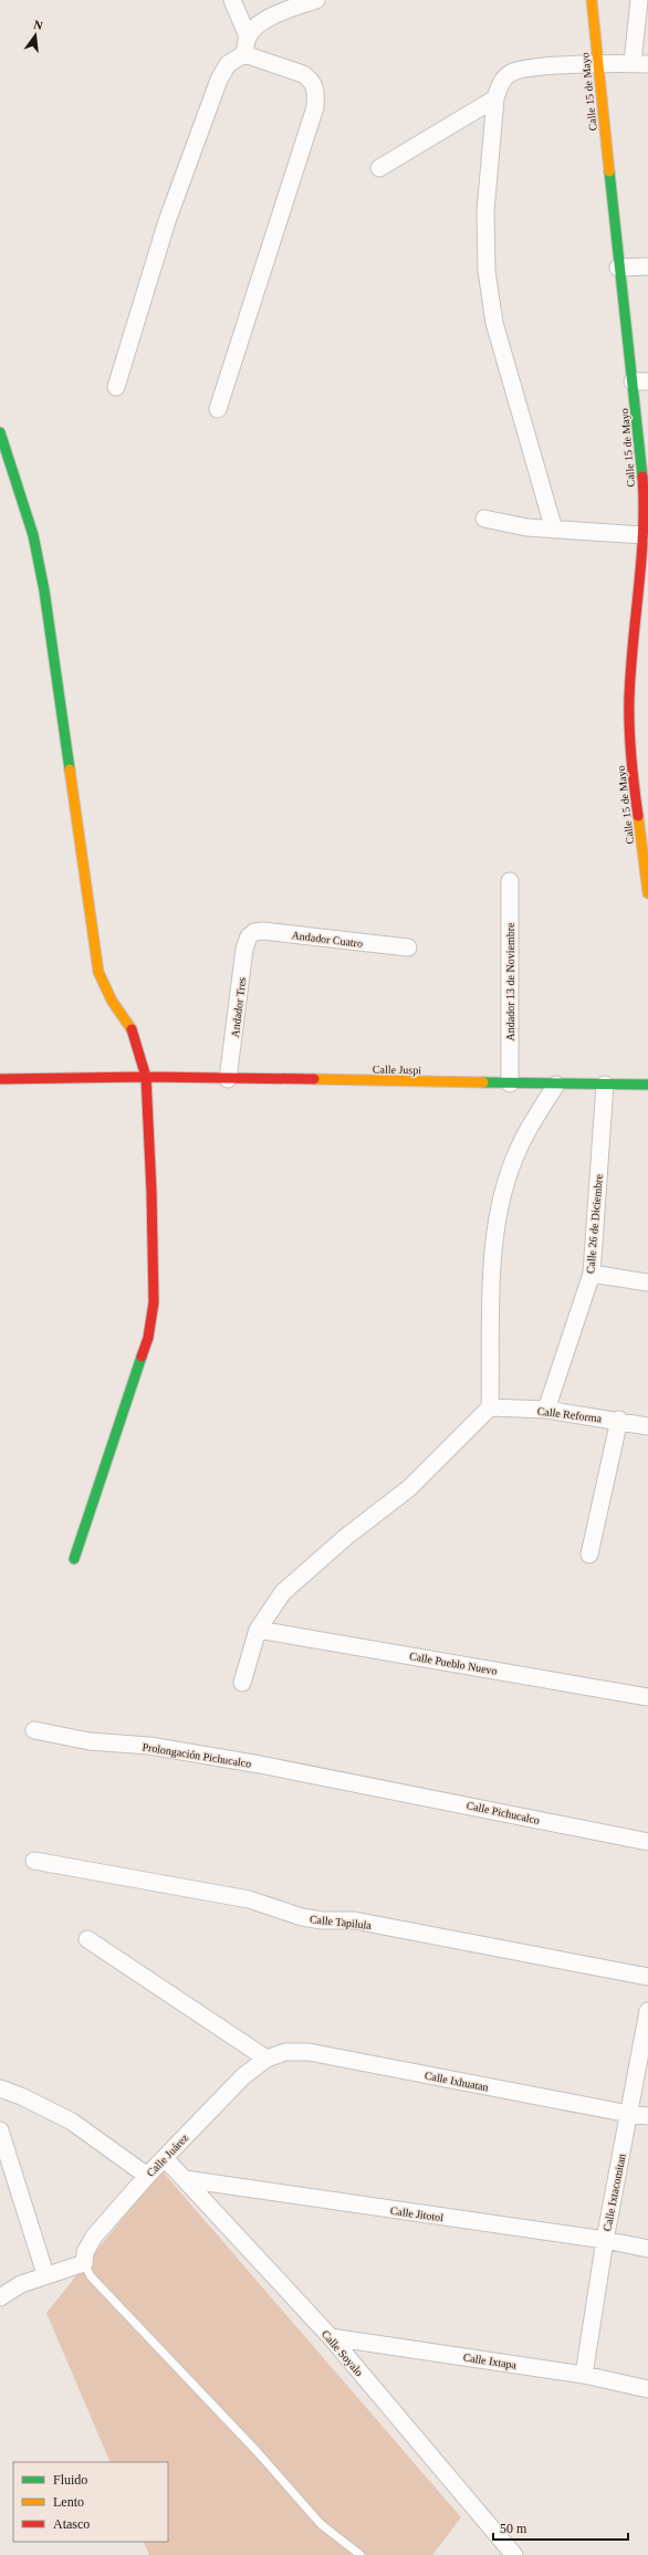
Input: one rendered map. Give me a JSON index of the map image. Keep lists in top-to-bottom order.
{
  "streets": {
    "street": [
      "Calle 15 de Mayo",
      "Andador Cuatro",
      "Andador 13 de Noviembre",
      "Andador Tres",
      "Calle Juspi",
      "Calle 26 de Diciembre",
      "Calle Reforma",
      "Calle Pueblo Nuevo",
      "Prolongación Pichucalco",
      "Calle Pichucalco",
      "Calle Tapilula",
      "Calle Ixhuatan",
      "Calle Juárez",
      "Calle Ixtacomitan",
      "Calle Jitotol",
      "Calle Soyalo",
      "Calle Ixtapa"
    ]
  },
  "crossings": [
    ["Andador Cuatro", "Andador Tres"],
    ["Andador 13 de Noviembre", "Calle Juspi"],
    ["Andador Tres", "Calle Juspi"],
    ["Calle Juspi", "Calle 26 de Diciembre"],
    ["Calle 26 de Diciembre", "Calle Reforma"],
    ["Prolongación Pichucalco", "Calle Pichucalco"],
    ["Calle Ixhuatan", "Calle Juárez"],
    ["Calle Ixhuatan", "Calle Ixtacomitan"],
    ["Calle Juárez", "Calle Soyalo"],
    ["Calle Ixtacomitan", "Calle Jitotol"],
    ["Calle Ixtacomitan", "Calle Ixtapa"],
    ["Calle Jitotol", "Calle Soyalo"],
    ["Calle Soyalo", "Calle Ixtapa"]
  ],
  "legend": ["Fluido", "Lento", "Atasco"],
  "scale_bar": "50 m",
  "north": "top"
}
